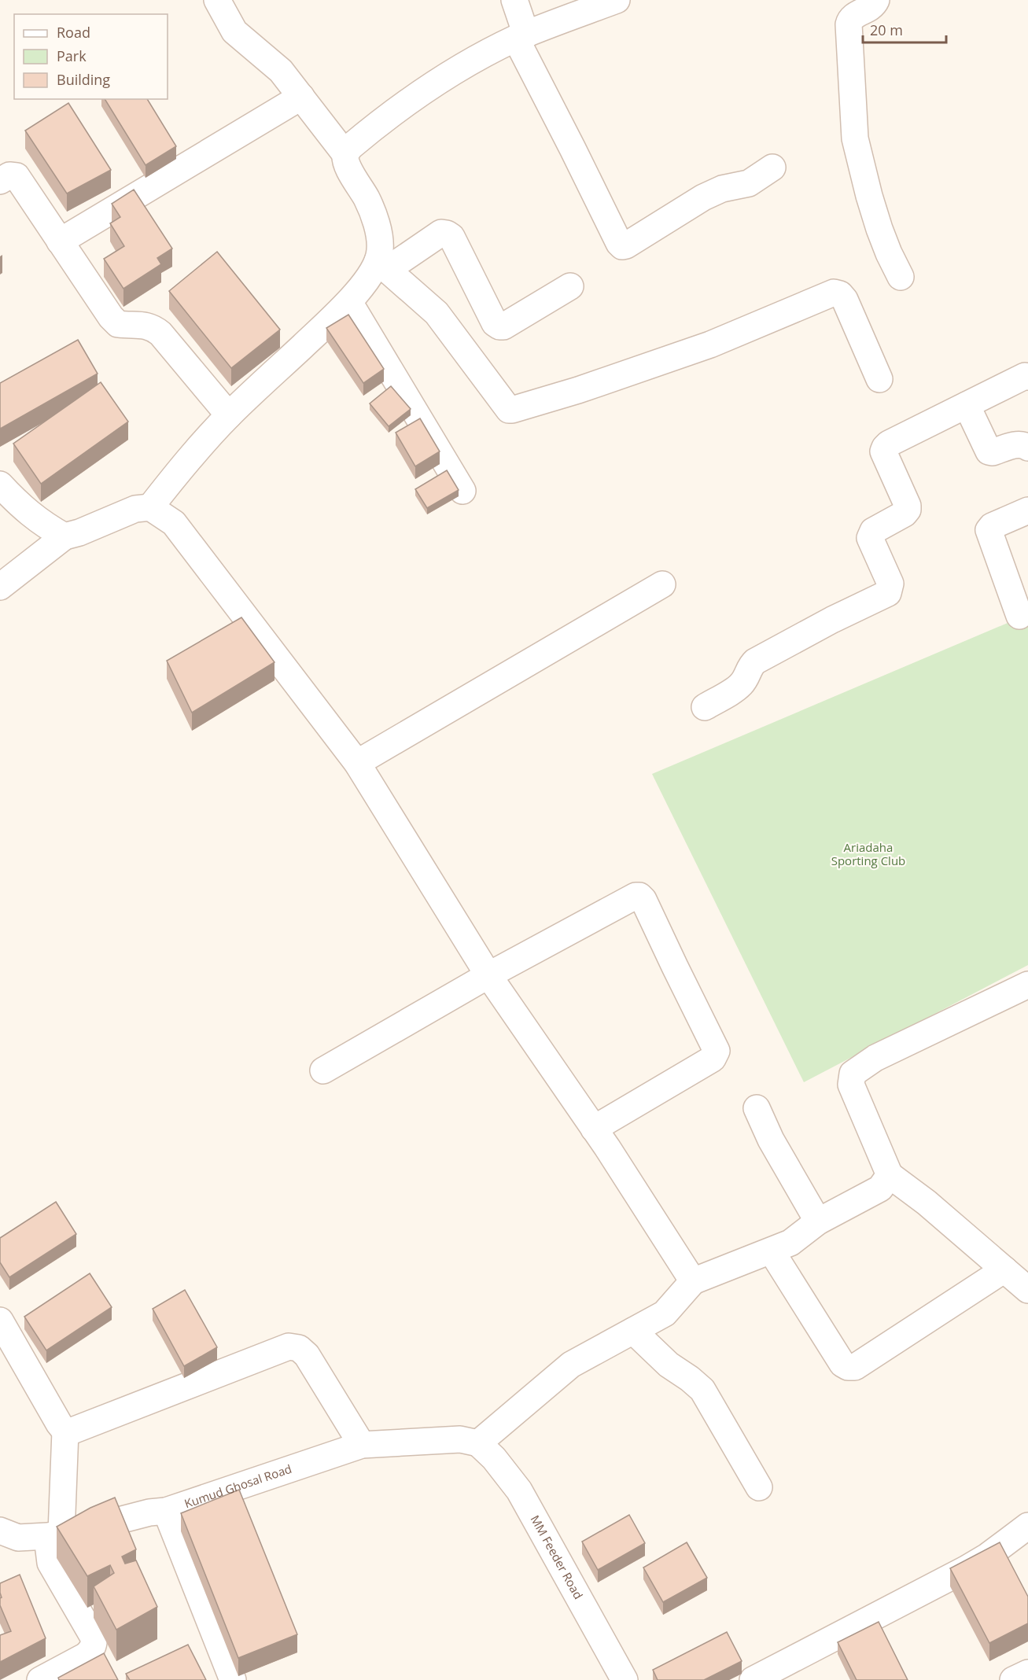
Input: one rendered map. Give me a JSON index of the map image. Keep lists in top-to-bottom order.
{
  "streets": {
    "street": ["Kumud Ghosal Road", "MM Feeder Road"]
  },
  "crossings": [
    ["Kumud Ghosal Road", "MM Feeder Road"]
  ],
  "parks": ["Ariadaha Sporting Club"],
  "legend": ["Road", "Park", "Building"],
  "scale_bar": "20 m"
}
